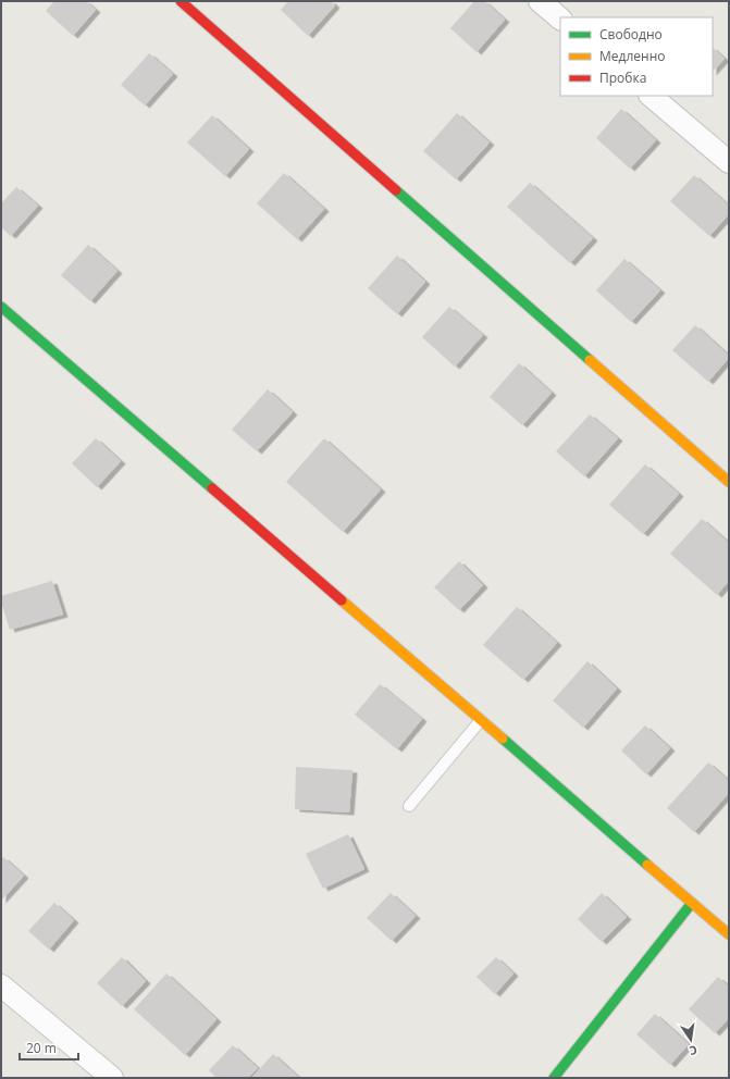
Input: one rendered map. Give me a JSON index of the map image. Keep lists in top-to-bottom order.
{
  "legend": ["Свободно", "Медленно", "Пробка"],
  "scale_bar": "20 m",
  "north": "bottom"
}
